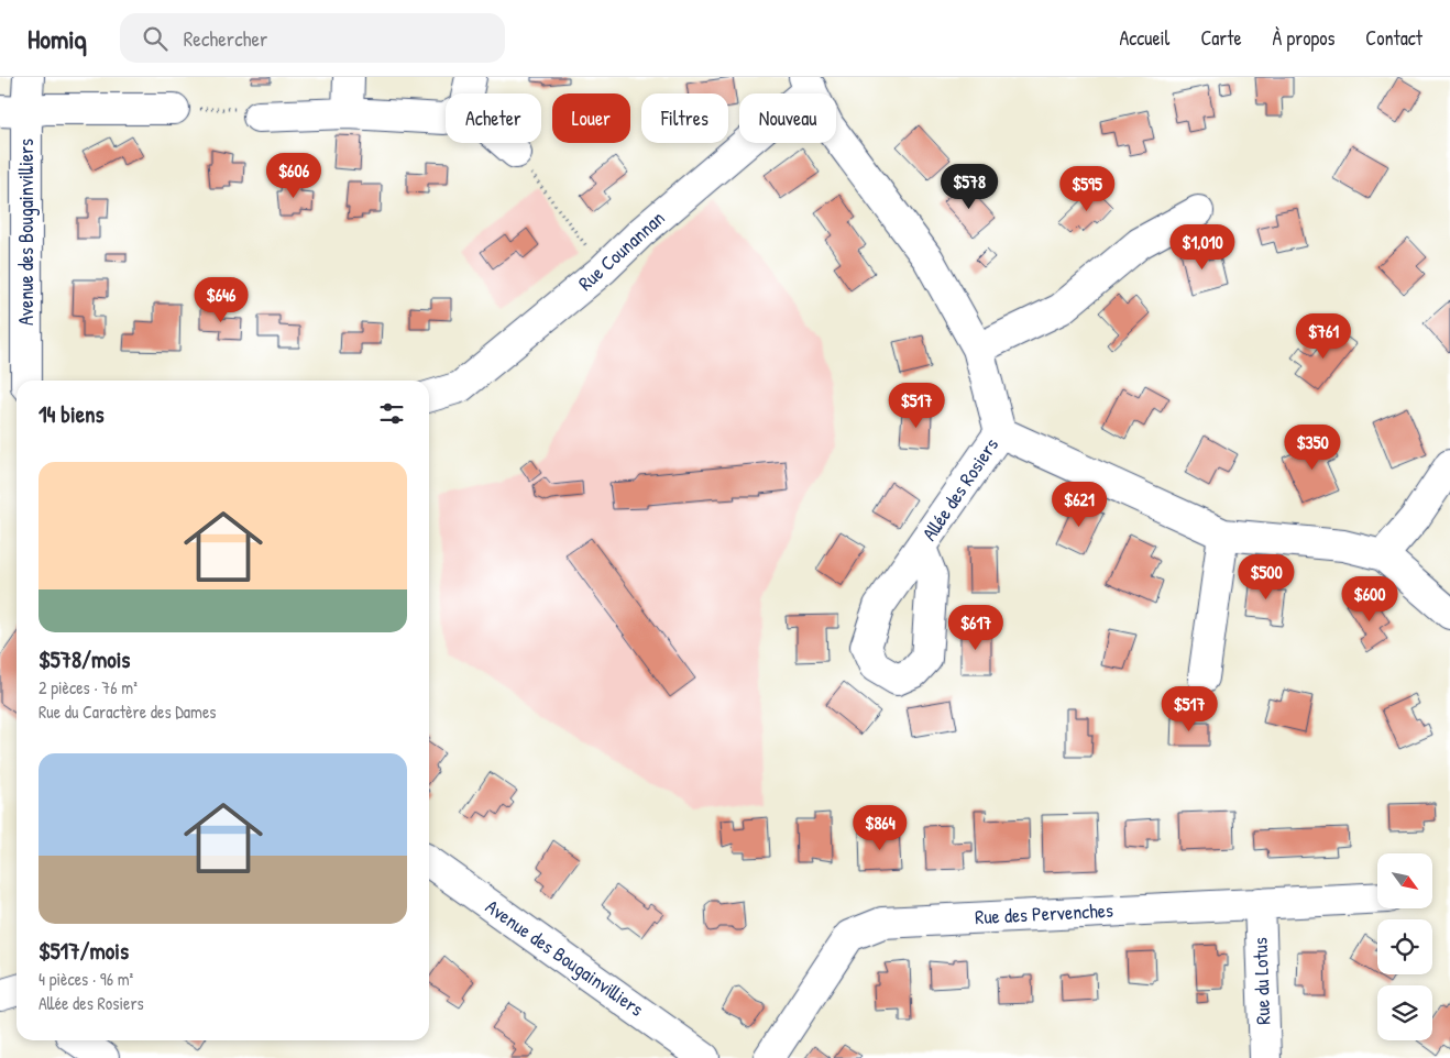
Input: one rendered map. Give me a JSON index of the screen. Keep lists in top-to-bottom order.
{
  "streets": {
    "street": [
      "Avenue des Bougainvilliers",
      "Rue Counannan",
      "Allée des Rosiers",
      "Rue des Pervenches",
      "Rue du Lotus"
    ]
  },
  "crossings": [
    ["Rue des Pervenches", "Rue du Lotus"]
  ],
  "north": "bottom right",
  "page": {
    "header": "Homiq",
    "search": "Rechercher",
    "nav": [
      "Accueil",
      "Carte",
      "À propos",
      "Contact"
    ],
    "chip": [
      "Acheter",
      "Louer",
      "Filtres",
      "Nouveau"
    ],
    "price": [
      "$606",
      "$578",
      "$595",
      "$1,010",
      "$646",
      "$761",
      "$517",
      "$350",
      "$621",
      "$500",
      "$600",
      "$617",
      "$517",
      "$864"
    ],
    "heading": "14 biens",
    "list": [
      {
        "name": "$578/mois",
        "note": "2 pièces · 76 m² · Rue du Caractère des Dames"
      },
      {
        "name": "$517/mois",
        "note": "4 pièces · 96 m² · Allée des Rosiers"
      }
    ]
  }
}
